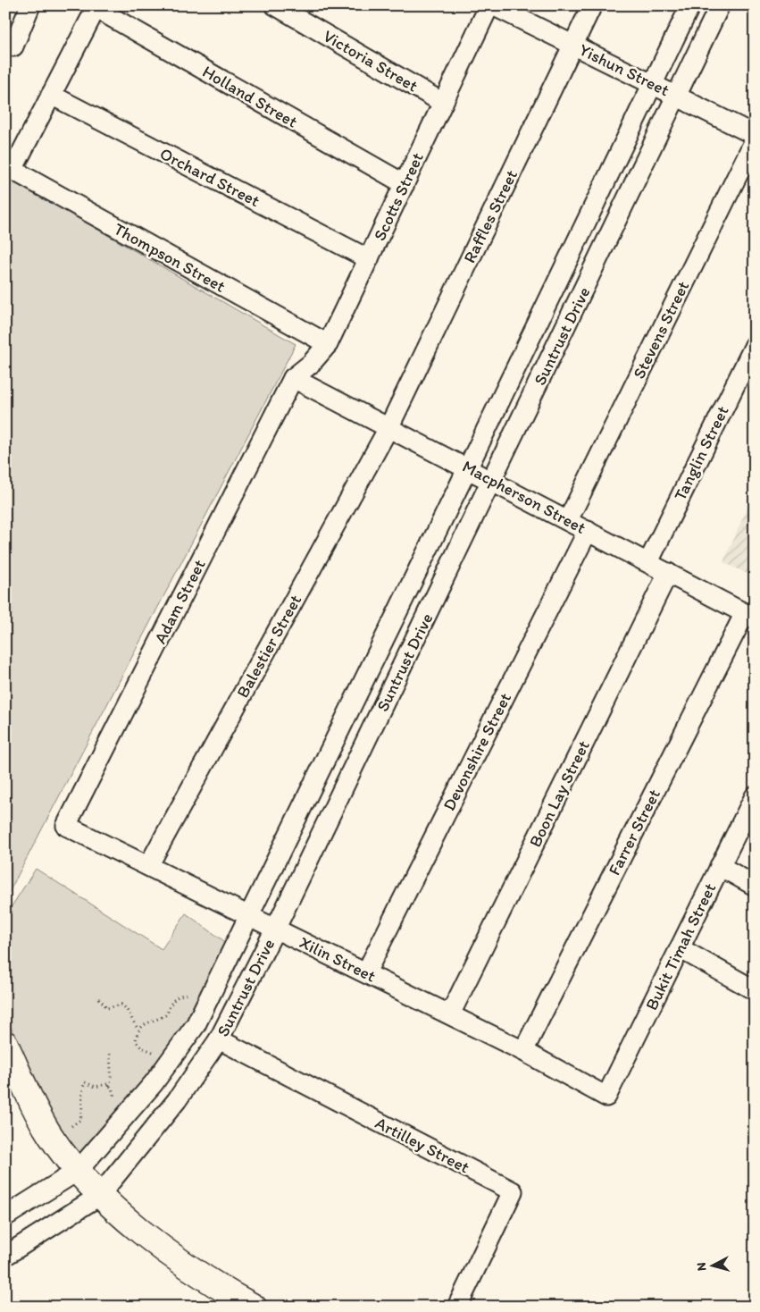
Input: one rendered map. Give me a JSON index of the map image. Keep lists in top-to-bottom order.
{
  "streets": {
    "street": [
      "Victoria Street",
      "Yishun Street",
      "Holland Street",
      "Orchard Street",
      "Scotts Street",
      "Raffles Street",
      "Thompson Street",
      "Stevens Street",
      "Suntrust Drive",
      "Tanglin Street",
      "Macpherson Street",
      "Adam Street",
      "Balestier Street",
      "Devonshire Street",
      "Boon Lay Street",
      "Farrer Street",
      "Bukit Timah Street",
      "Xilin Street",
      "Artilley Street"
    ]
  },
  "crossings": [
    ["Victoria Street", "Scotts Street"],
    ["Yishun Street", "Raffles Street"],
    ["Yishun Street", "Suntrust Drive"],
    ["Holland Street", "Scotts Street"],
    ["Orchard Street", "Scotts Street"],
    ["Orchard Street", "Thompson Street"],
    ["Scotts Street", "Thompson Street"],
    ["Scotts Street", "Macpherson Street"],
    ["Scotts Street", "Adam Street"],
    ["Raffles Street", "Macpherson Street"],
    ["Raffles Street", "Balestier Street"],
    ["Stevens Street", "Macpherson Street"],
    ["Suntrust Drive", "Macpherson Street"],
    ["Suntrust Drive", "Xilin Street"],
    ["Suntrust Drive", "Artilley Street"],
    ["Tanglin Street", "Macpherson Street"],
    ["Macpherson Street", "Adam Street"],
    ["Macpherson Street", "Balestier Street"],
    ["Macpherson Street", "Devonshire Street"],
    ["Macpherson Street", "Boon Lay Street"],
    ["Macpherson Street", "Farrer Street"],
    ["Adam Street", "Xilin Street"],
    ["Balestier Street", "Xilin Street"],
    ["Devonshire Street", "Xilin Street"],
    ["Boon Lay Street", "Xilin Street"],
    ["Farrer Street", "Xilin Street"],
    ["Bukit Timah Street", "Xilin Street"]
  ],
  "north": "left"
}
